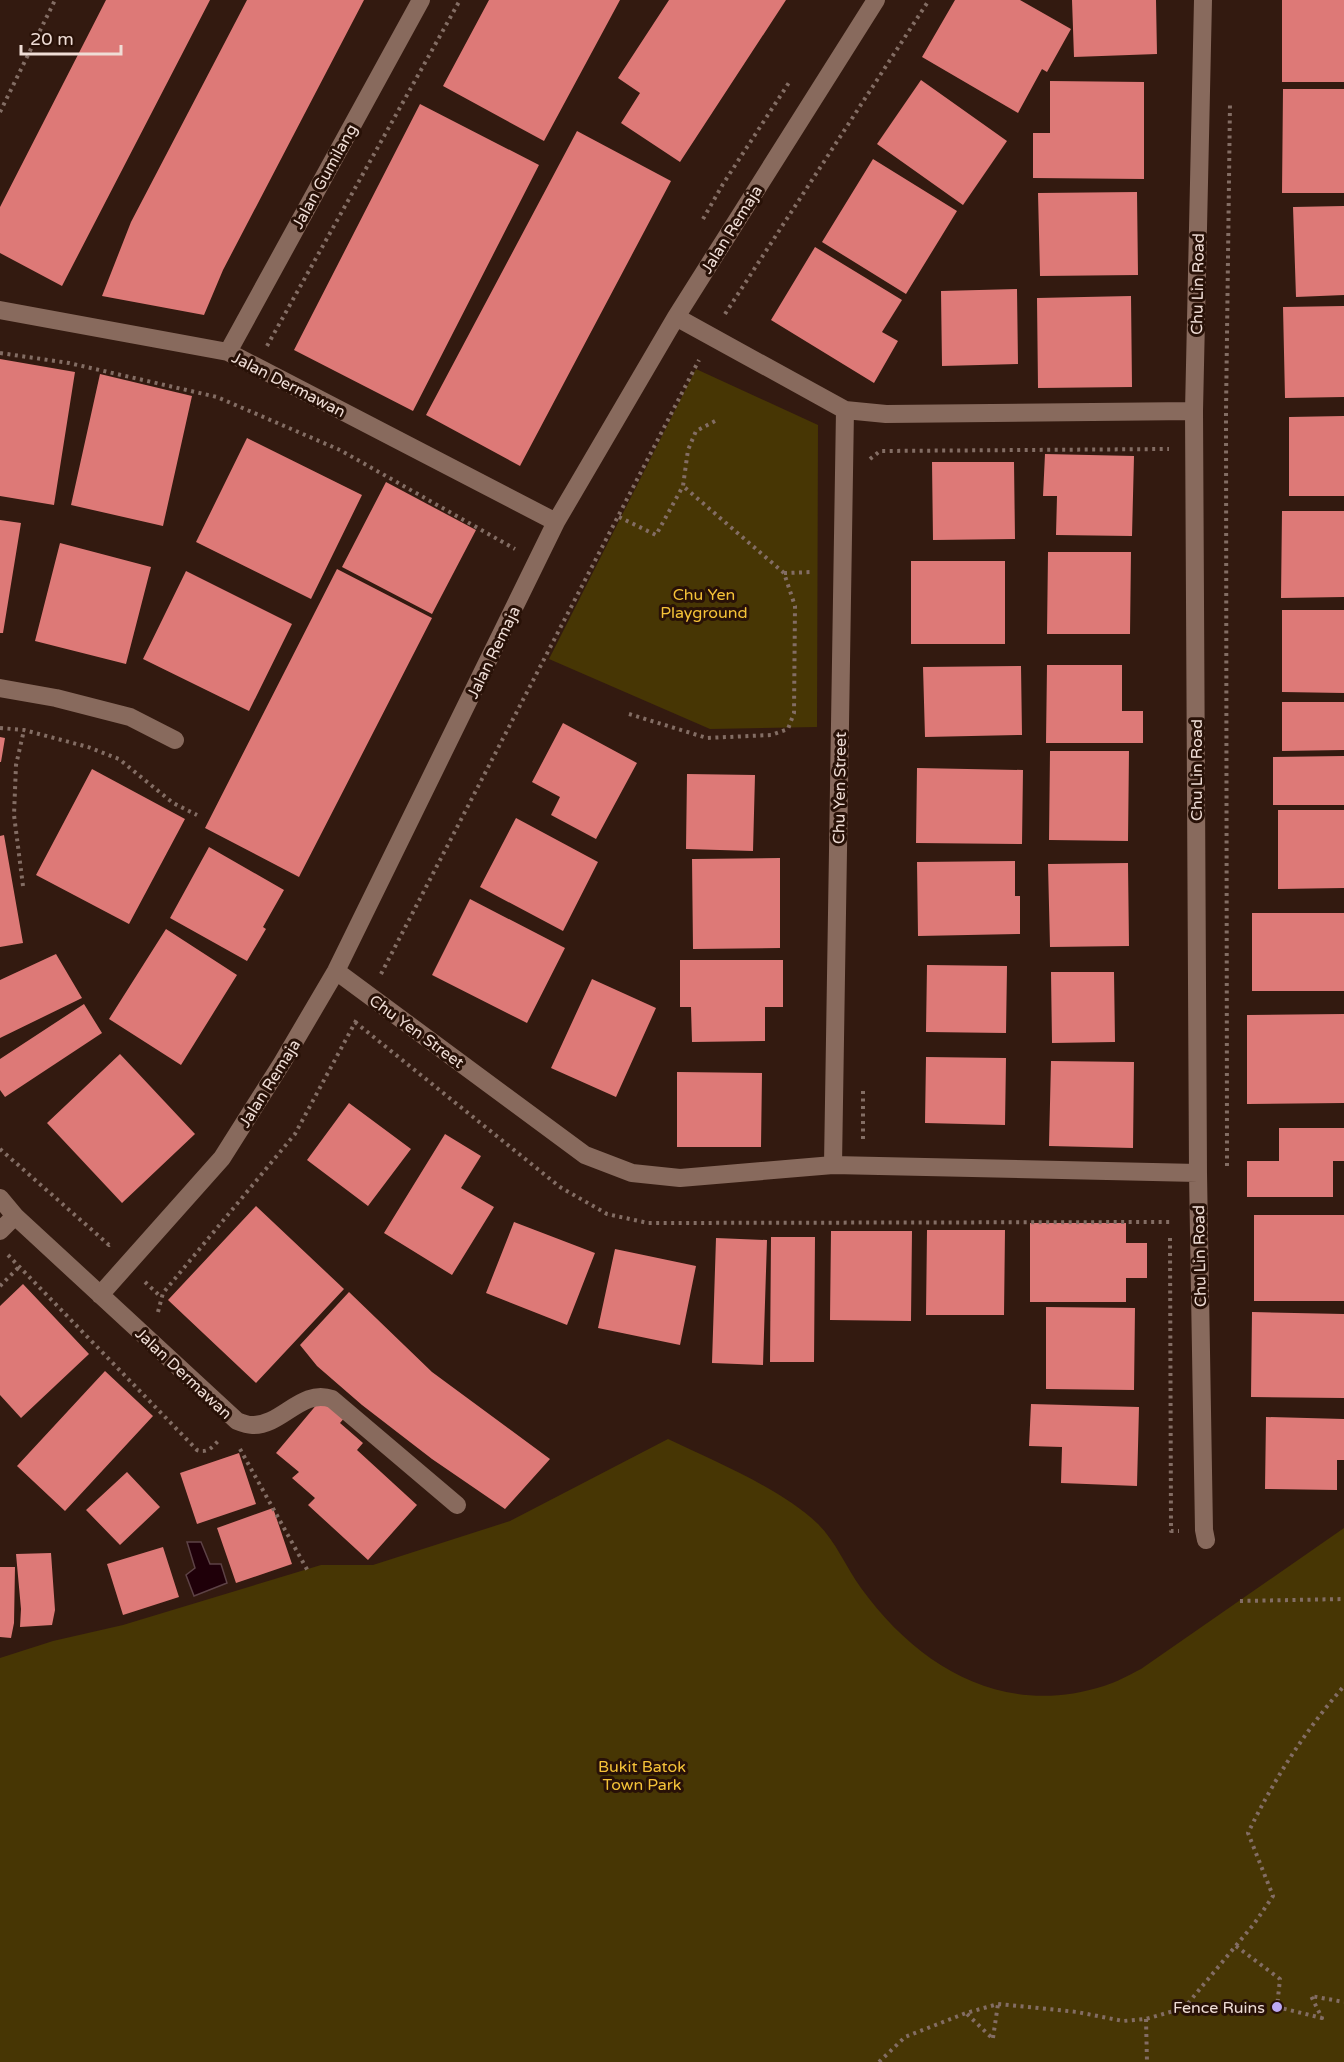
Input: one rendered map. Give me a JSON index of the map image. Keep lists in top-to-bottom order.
{
  "streets": {
    "street": [
      "Jalan Gumilang",
      "Jalan Remaja",
      "Chu Lin Road",
      "Jalan Dermawan",
      "Chu Yen Street"
    ]
  },
  "crossings": [
    ["Jalan Gumilang", "Jalan Dermawan"],
    ["Jalan Remaja", "Jalan Dermawan"],
    ["Jalan Remaja", "Chu Yen Street"],
    ["Chu Lin Road", "Chu Yen Street"]
  ],
  "parks": ["Chu Yen Playground", "Bukit Batok Town Park"],
  "places": ["Fence Ruins"],
  "scale_bar": "20 m"
}
